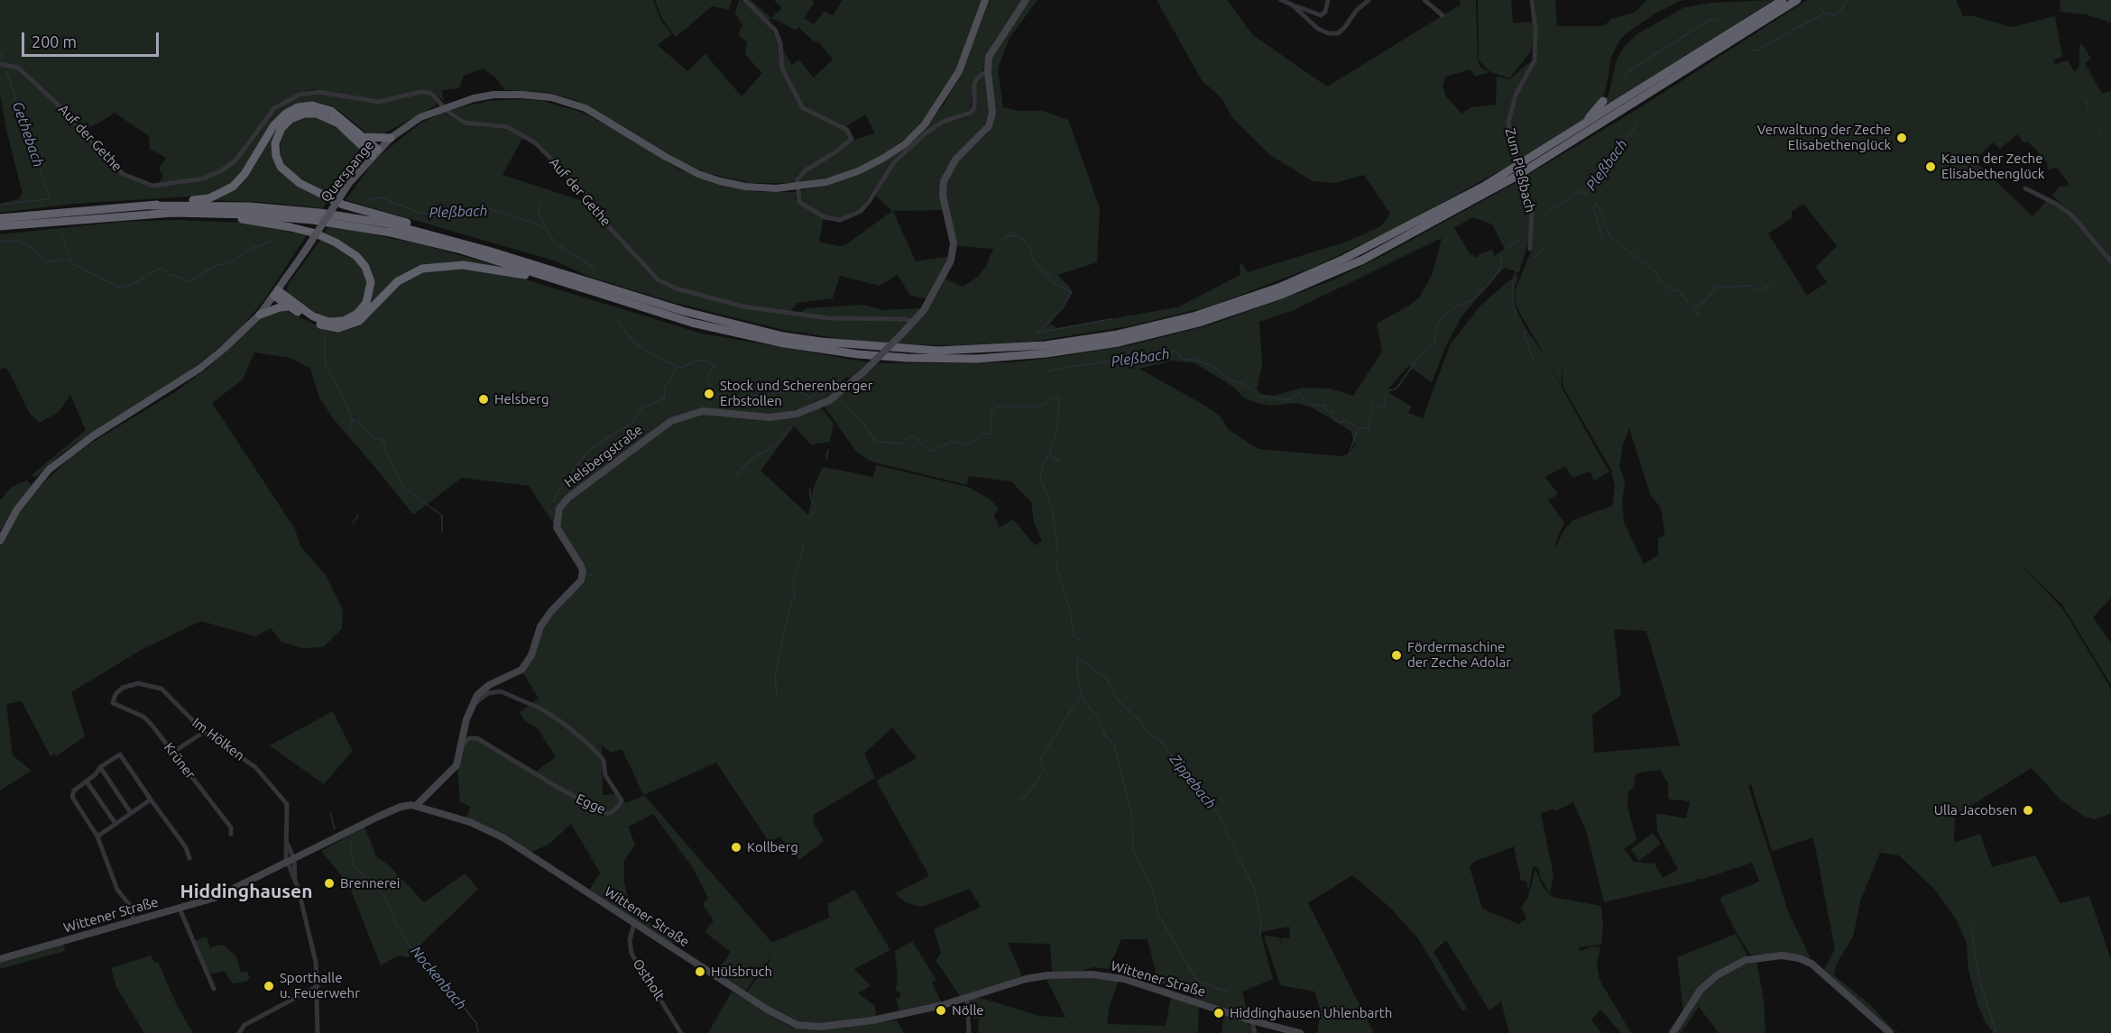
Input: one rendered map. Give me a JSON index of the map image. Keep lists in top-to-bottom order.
{
  "streets": {
    "main road": ["Querspange", "Helsbergstraße", "Wittener Straße"],
    "street": [
      "Auf der Gethe",
      "Zum Pleßbach",
      "Im Hölken",
      "Krüner",
      "Egge",
      "Ostholt"
    ]
  },
  "crossings": [
    ["Auf der Gethe", "Querspange"],
    ["Auf der Gethe", "Helsbergstraße"],
    ["Helsbergstraße", "Egge"],
    ["Helsbergstraße", "Wittener Straße"],
    ["Im Hölken", "Krüner"],
    ["Im Hölken", "Wittener Straße"],
    ["Wittener Straße", "Ostholt"]
  ],
  "districts": ["Hiddinghausen"],
  "water": [
    "Gethebach",
    "Pleßbach",
    "Zippebach",
    "Nockenbach"
  ],
  "places": [
    "Verwaltung der Zeche Elisabethenglück",
    "Kauen der Zeche Elisabethenglück",
    "Stock und Scherenberger Erbstollen",
    "Helsberg",
    "Fördermaschine der Zeche Adolar",
    "Ulla Jacobsen",
    "Kollberg",
    "Brennerei",
    "Hülsbruch",
    "Sporthalle u. Feuerwehr",
    "Nölle",
    "Hiddinghausen Uhlenbarth"
  ],
  "scale_bar": "200 m"
}
